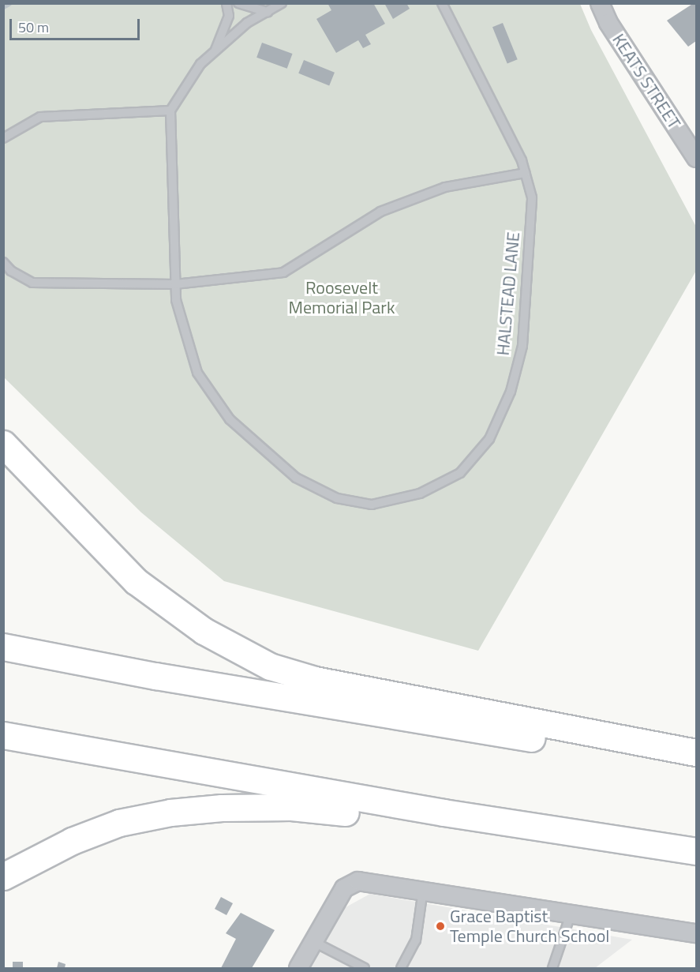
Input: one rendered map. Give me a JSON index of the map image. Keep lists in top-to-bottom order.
{
  "streets": {
    "street": ["KEATS STREET"],
    "lane": ["HALSTEAD LANE"]
  },
  "parks": ["Roosevelt Memorial Park"],
  "places": ["Grace Baptist Temple Church School"],
  "scale_bar": "50 m"
}
